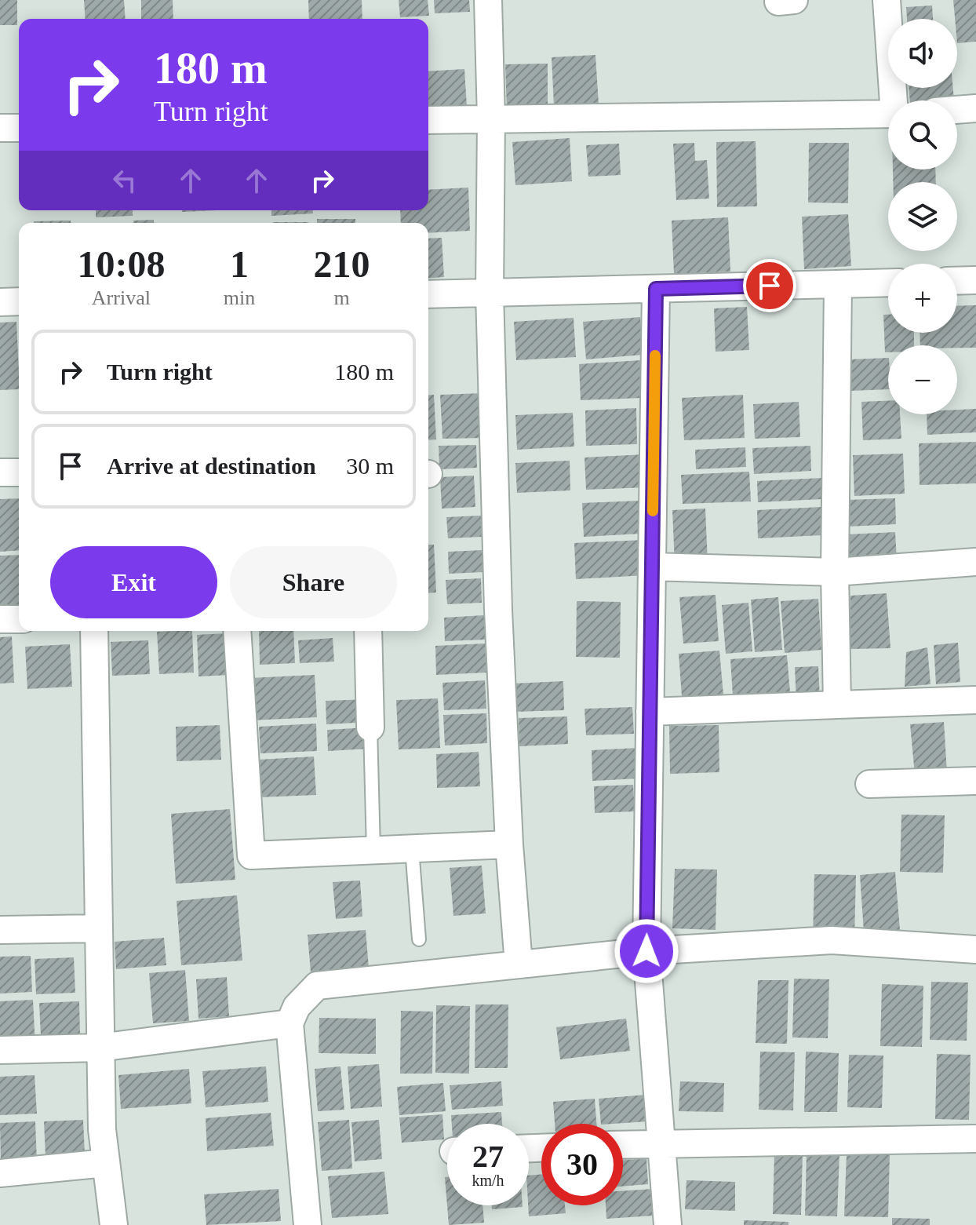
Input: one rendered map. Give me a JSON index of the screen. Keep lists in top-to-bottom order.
{
  "page": {
    "map_buttons": ["+", "−"],
    "turn": ["180 m", "Turn right"],
    "eta": [
      "10:08",
      "Arrival",
      "1",
      "min",
      "210",
      "m"
    ],
    "list": [
      {
        "name": "Turn right",
        "value": "180 m"
      },
      {
        "name": "Arrive at destination",
        "value": "30 m"
      }
    ],
    "buttons": ["Exit", "Share"],
    "speed": "27 km/h",
    "limit": "30"
  }
}
